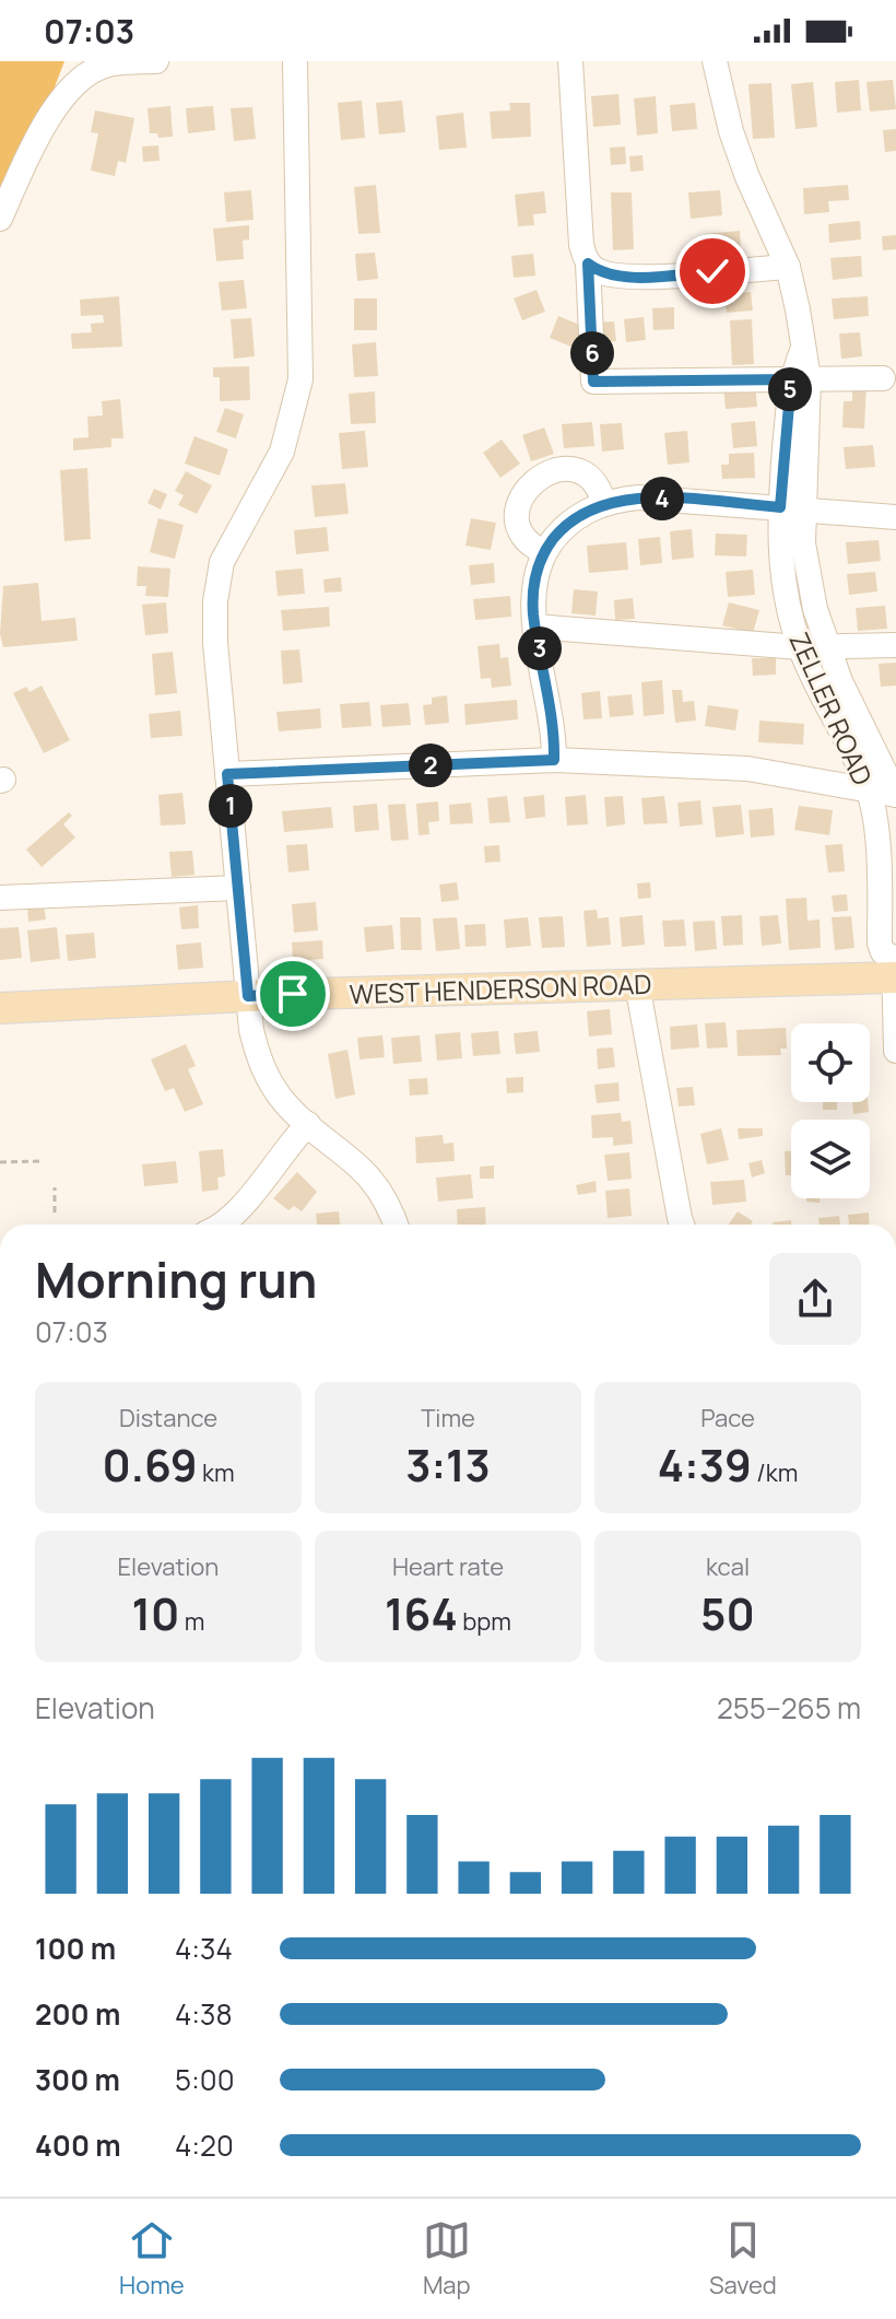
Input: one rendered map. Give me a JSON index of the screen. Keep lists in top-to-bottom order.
{
  "streets": {
    "main road": ["WEST HENDERSON ROAD"],
    "street": ["ZELLER ROAD"]
  },
  "crossings": [
    ["ZELLER ROAD", "WEST HENDERSON ROAD"]
  ],
  "page": {
    "status": "07:03",
    "pins": [
      "6",
      "5",
      "4",
      "3",
      "2",
      "1"
    ],
    "heading": ["Morning run", "07:03"],
    "stats": [
      ["Distance", "0.69 km"],
      ["Time", "3:13"],
      ["Pace", "4:39 /km"],
      ["Elevation", "10 m"],
      ["Heart rate", "164 bpm"],
      ["kcal", "50"]
    ],
    "chart": ["Elevation", "255–265 m"],
    "list": [
      {
        "name": "100 m",
        "note": "4:34"
      },
      {
        "name": "200 m",
        "note": "4:38"
      },
      {
        "name": "300 m",
        "note": "5:00"
      },
      {
        "name": "400 m",
        "note": "4:20"
      }
    ],
    "tabs": ["Home", "Map", "Saved"]
  }
}
